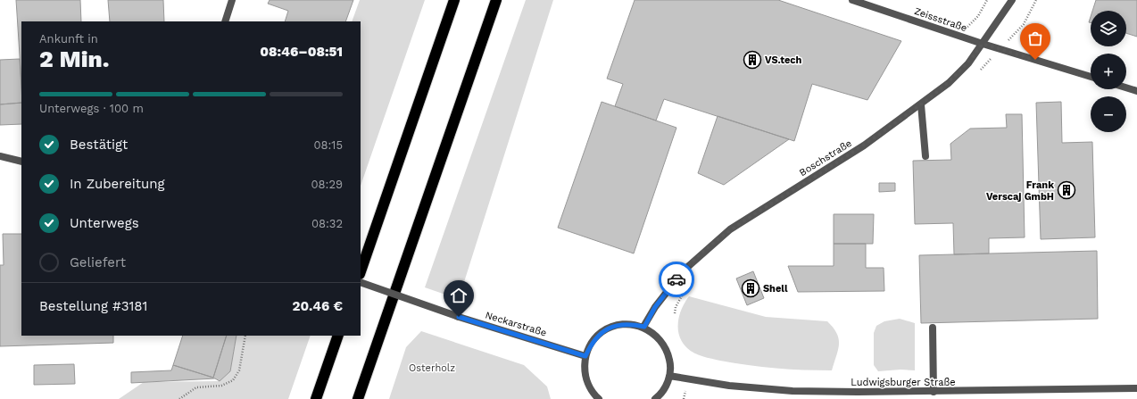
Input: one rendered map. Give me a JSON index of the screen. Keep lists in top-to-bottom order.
{
  "streets": {
    "street": [
      "Zeissstraße",
      "Boschstraße",
      "Neckarstraße",
      "Ludwigsburger Straße"
    ]
  },
  "crossings": [
    ["Zeissstraße", "Boschstraße"]
  ],
  "parks": ["Osterholz"],
  "places": {
    "building": ["VS.tech", "Frank Verscaj GmbH", "Shell"]
  },
  "page": {
    "map_buttons": ["+", "−"],
    "heading": ["2 Min.", "Ankunft in", "08:46–08:51"],
    "panel": ["Bestellung #3181", "20.46 €"],
    "bar": "Unterwegs · 100 m",
    "list": [
      ["Bestätigt", "08:15"],
      ["In Zubereitung", "08:29"],
      ["Unterwegs", "08:32"],
      "Geliefert"
    ]
  }
}
